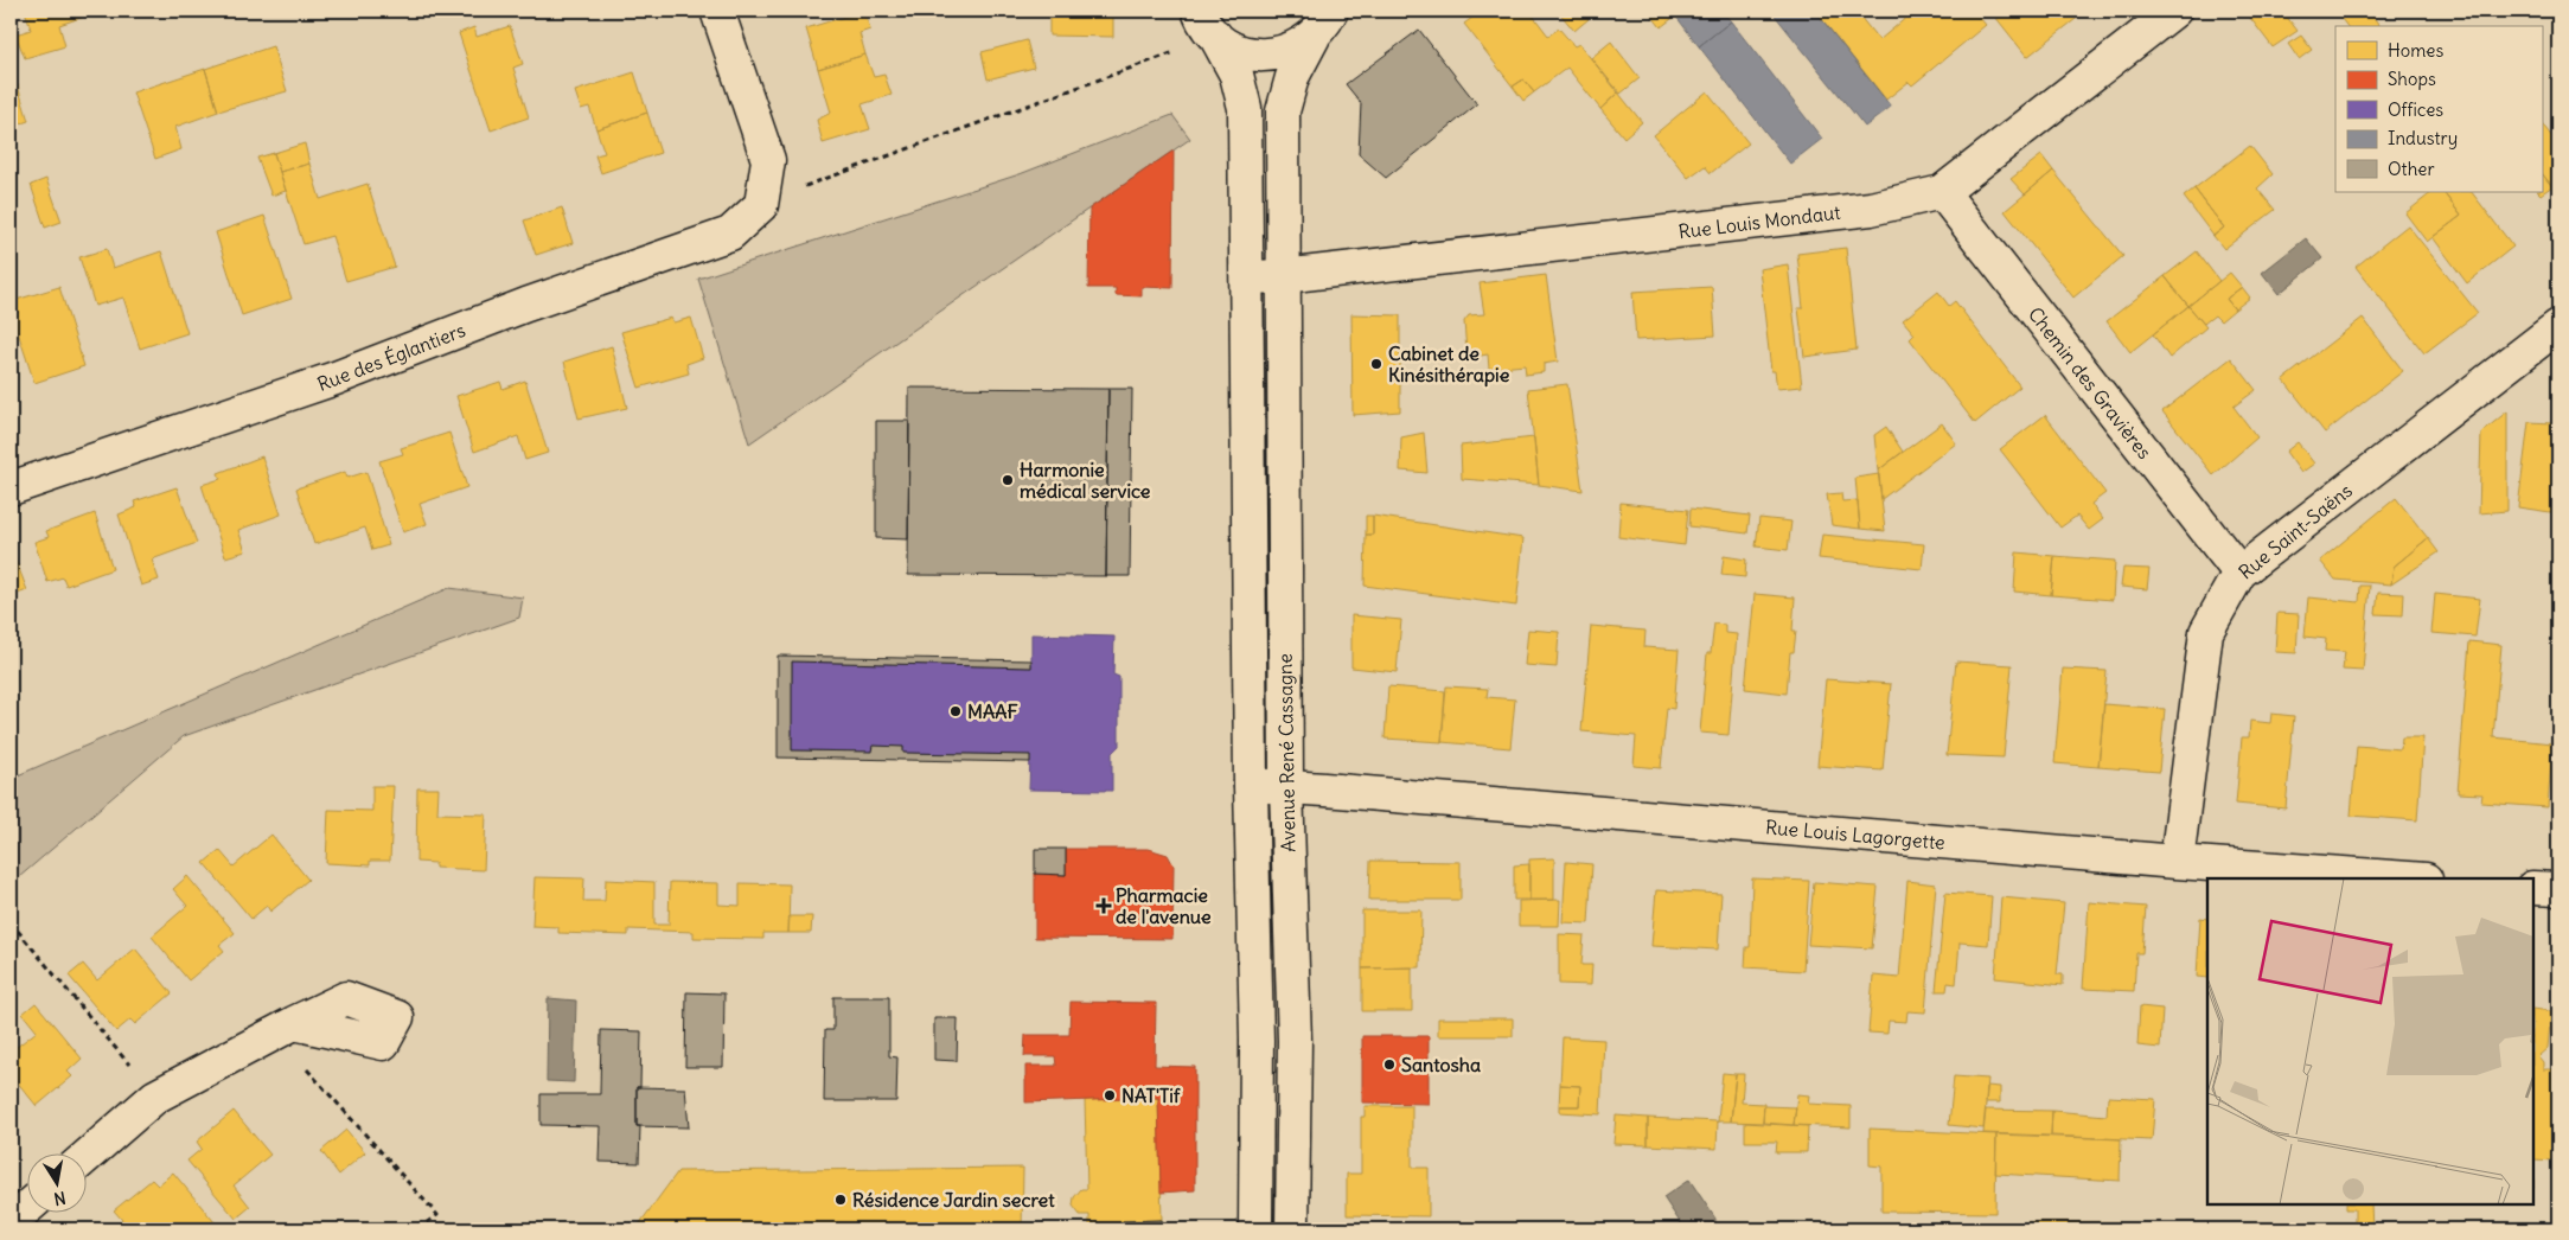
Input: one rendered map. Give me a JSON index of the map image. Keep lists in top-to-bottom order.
{
  "streets": {
    "street": [
      "Rue Louis Mondaut",
      "Rue des Églantiers",
      "Chemin des Gravières",
      "Rue Saint-Saëns",
      "Avenue René Cassagne",
      "Rue Louis Lagorgette"
    ]
  },
  "crossings": [
    ["Rue Louis Mondaut", "Chemin des Gravières"],
    ["Rue Louis Mondaut", "Avenue René Cassagne"],
    ["Chemin des Gravières", "Rue Saint-Saëns"],
    ["Rue Saint-Saëns", "Rue Louis Lagorgette"],
    ["Avenue René Cassagne", "Rue Louis Lagorgette"]
  ],
  "places": {
    "other": [
      "Cabinet de Kinésithérapie",
      "Harmonie médical service",
      "MAAF",
      "Santosha",
      "NAT'Tif",
      "Résidence Jardin secret"
    ],
    "health": ["Pharmacie de l'avenue"]
  },
  "legend": [
    "Homes",
    "Shops",
    "Offices",
    "Industry",
    "Other"
  ],
  "north": "bottom"
}
